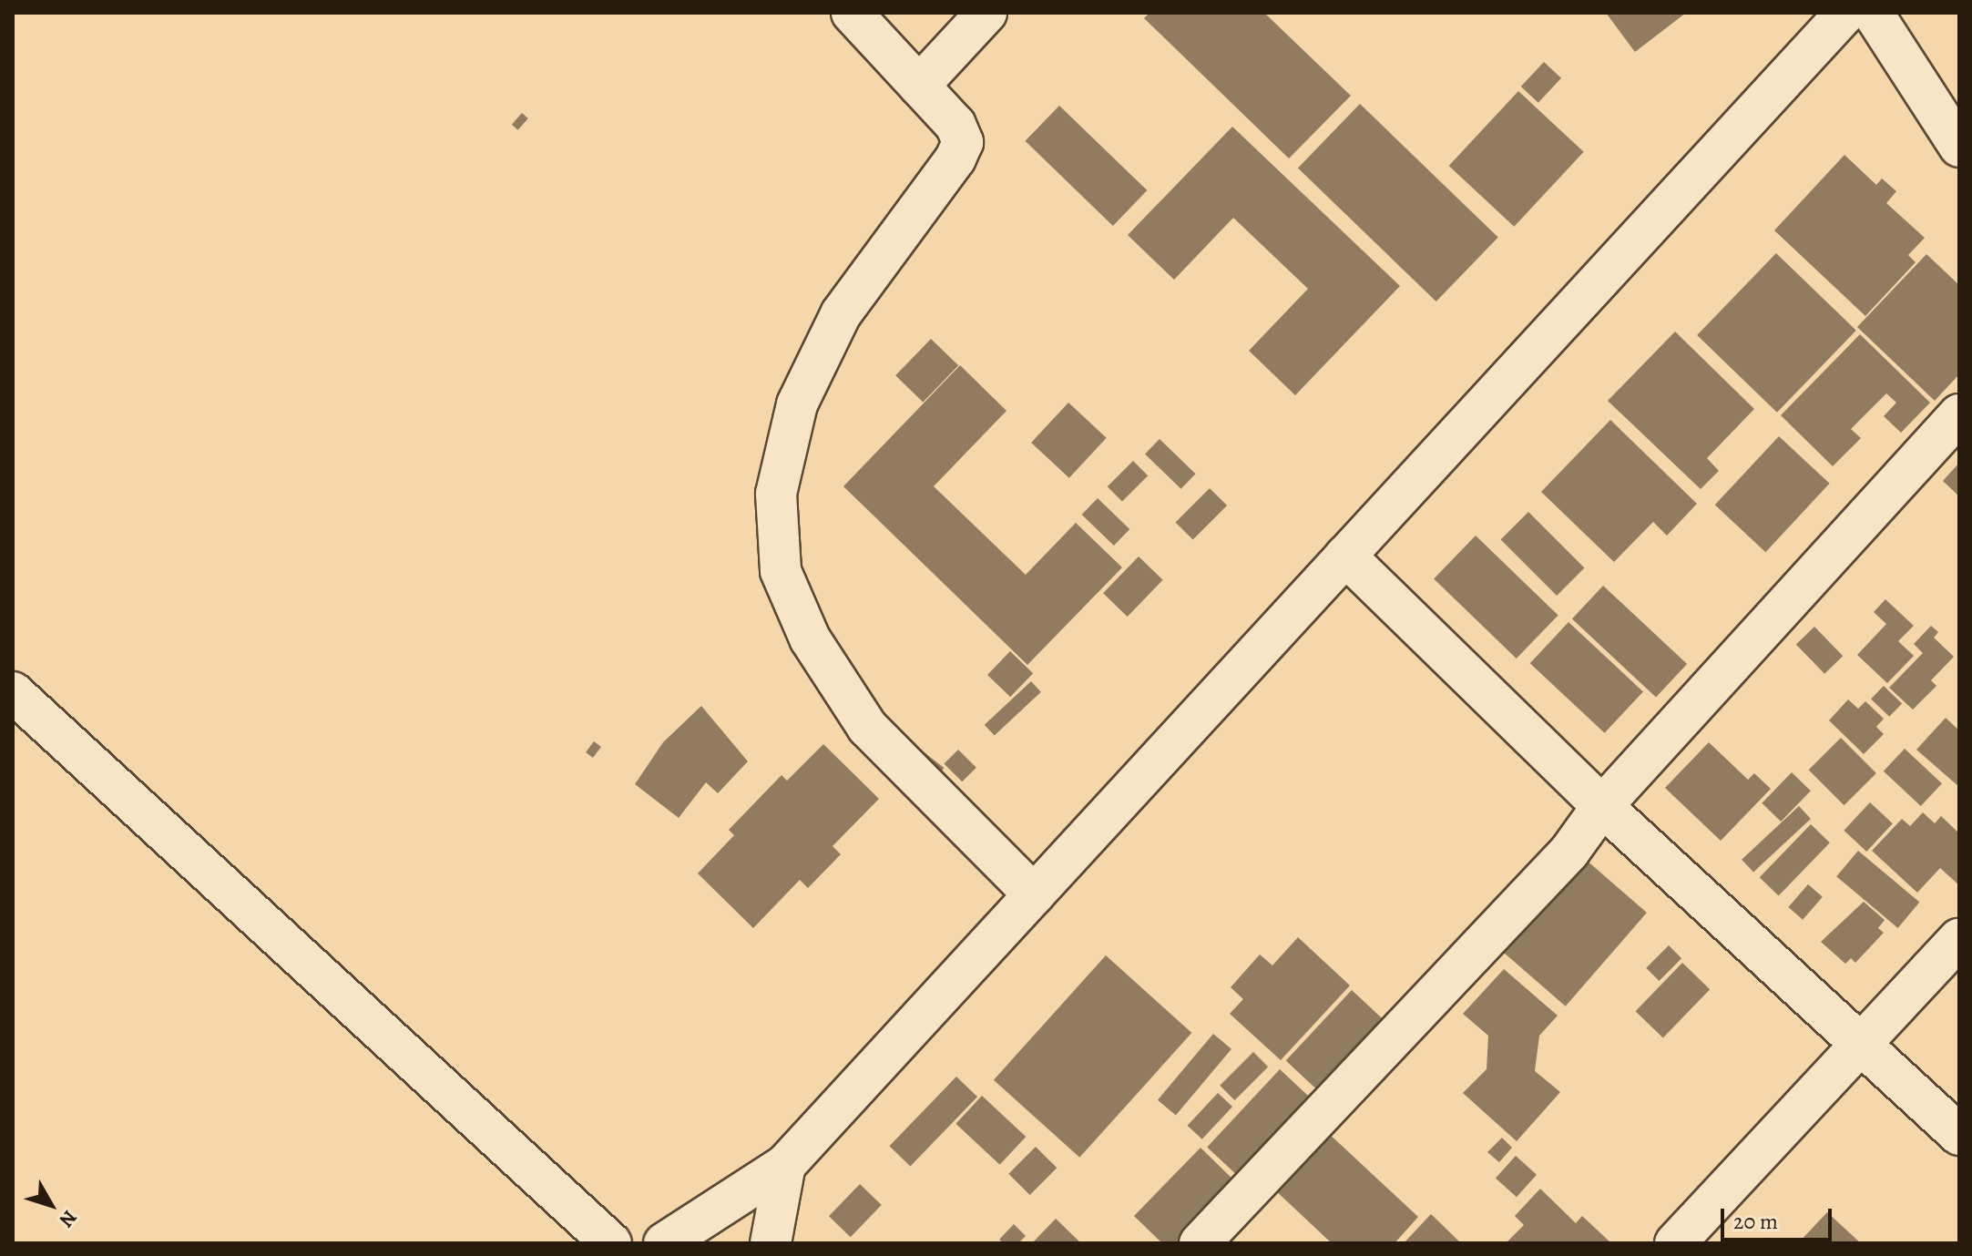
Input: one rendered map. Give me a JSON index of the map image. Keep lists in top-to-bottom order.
{
  "scale_bar": "20 m",
  "north": "bottom right"
}
